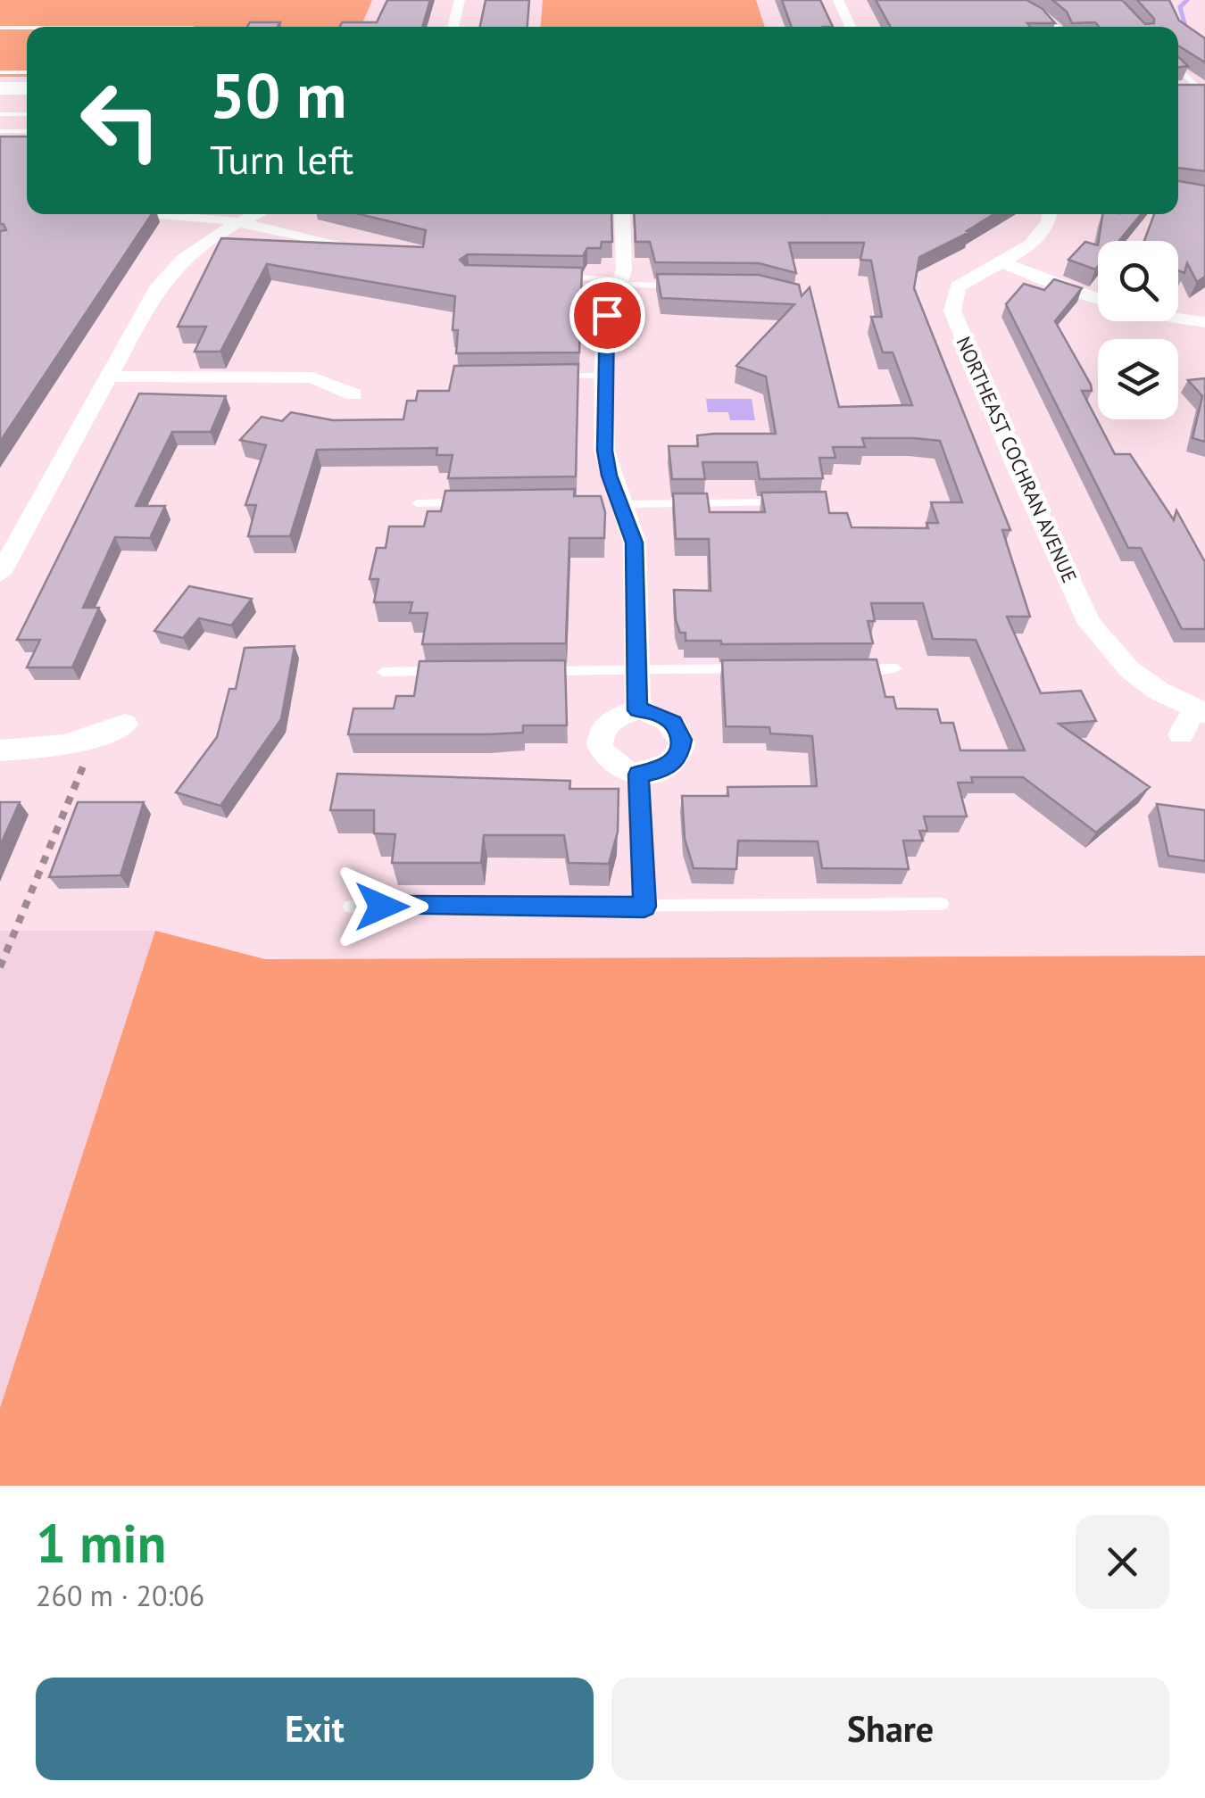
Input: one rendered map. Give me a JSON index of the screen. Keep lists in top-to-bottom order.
{
  "streets": {
    "street": ["NORTHEAST COCHRAN AVENUE"]
  },
  "page": {
    "turn": ["50 m", "Turn left"],
    "heading": ["1 min", "260 m · 20:06"],
    "buttons": ["Exit", "Share"]
  }
}
